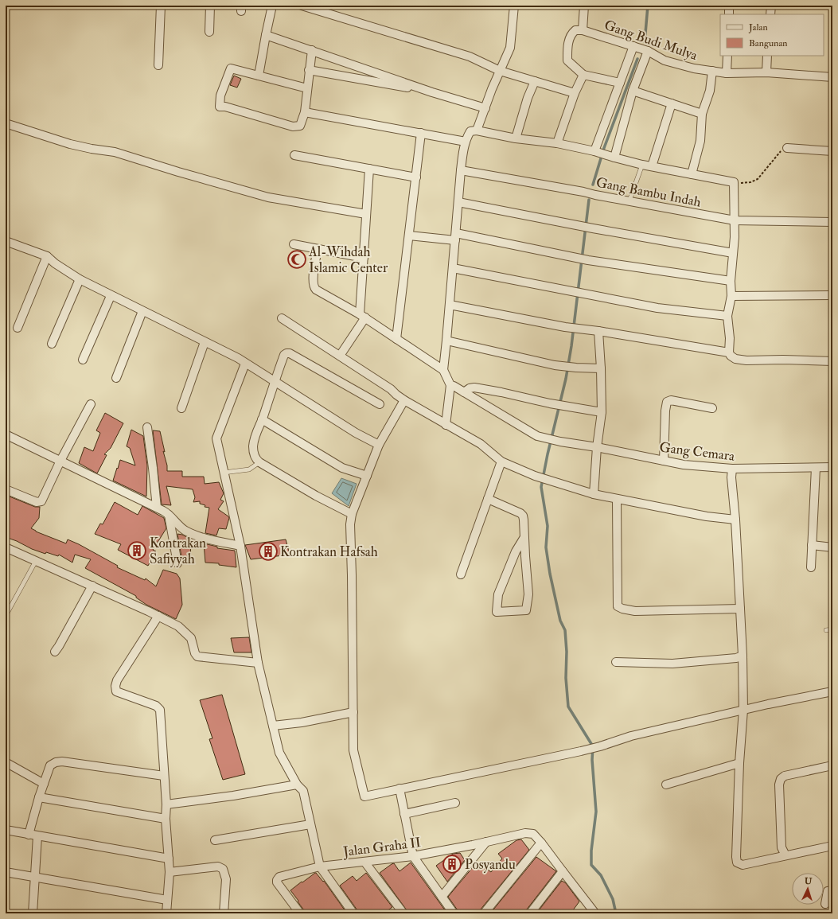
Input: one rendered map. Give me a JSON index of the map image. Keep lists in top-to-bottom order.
{
  "streets": {
    "street": [
      "Gang Budi Mulya",
      "Gang Bambu Indah",
      "Gang Cemara",
      "Jalan Graha II"
    ]
  },
  "places": {
    "mosque": ["Al-Wihdah Islamic Center"],
    "building": ["Kontrakan Safiyyah", "Kontrakan Hafsah", "Posyandu"]
  },
  "legend": ["Jalan", "Bangunan"],
  "north": "top"
}
